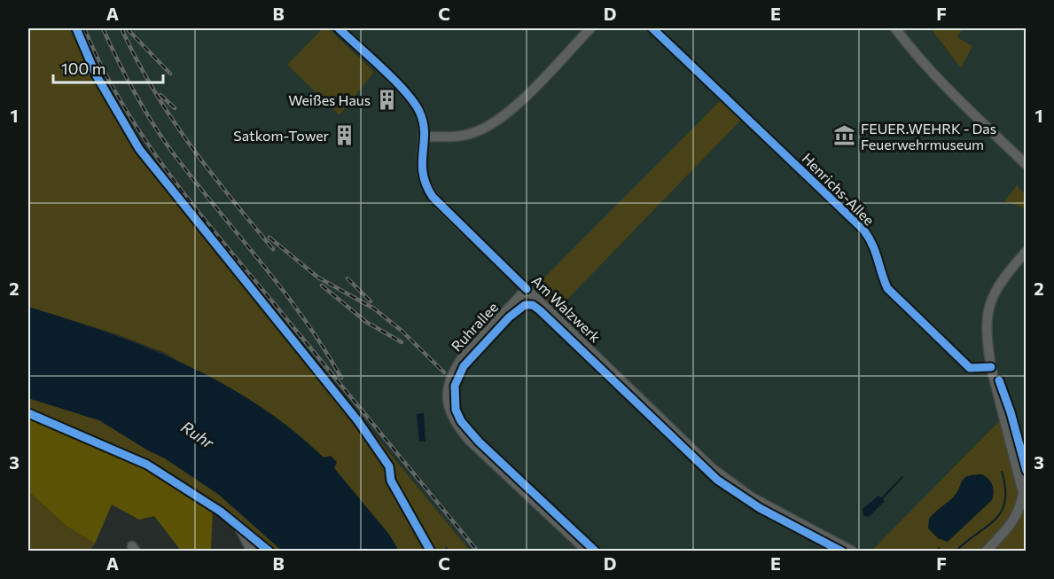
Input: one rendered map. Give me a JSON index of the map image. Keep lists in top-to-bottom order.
{
  "streets": {
    "street": ["Henrichs-Allee", "Am Walzwerk", "Ruhrallee"]
  },
  "crossings": [
    ["Am Walzwerk", "Ruhrallee"]
  ],
  "water": ["Ruhr"],
  "places": {
    "building": ["Weißes Haus", "Satkom-Tower"],
    "museum": ["FEUER.WEHRK - Das Feuerwehrmuseum"]
  },
  "scale_bar": "100 m",
  "grid": {
    "columns": [
      "A",
      "B",
      "C",
      "D",
      "E",
      "F"
    ],
    "rows": ["1", "2", "3"]
  }
}
